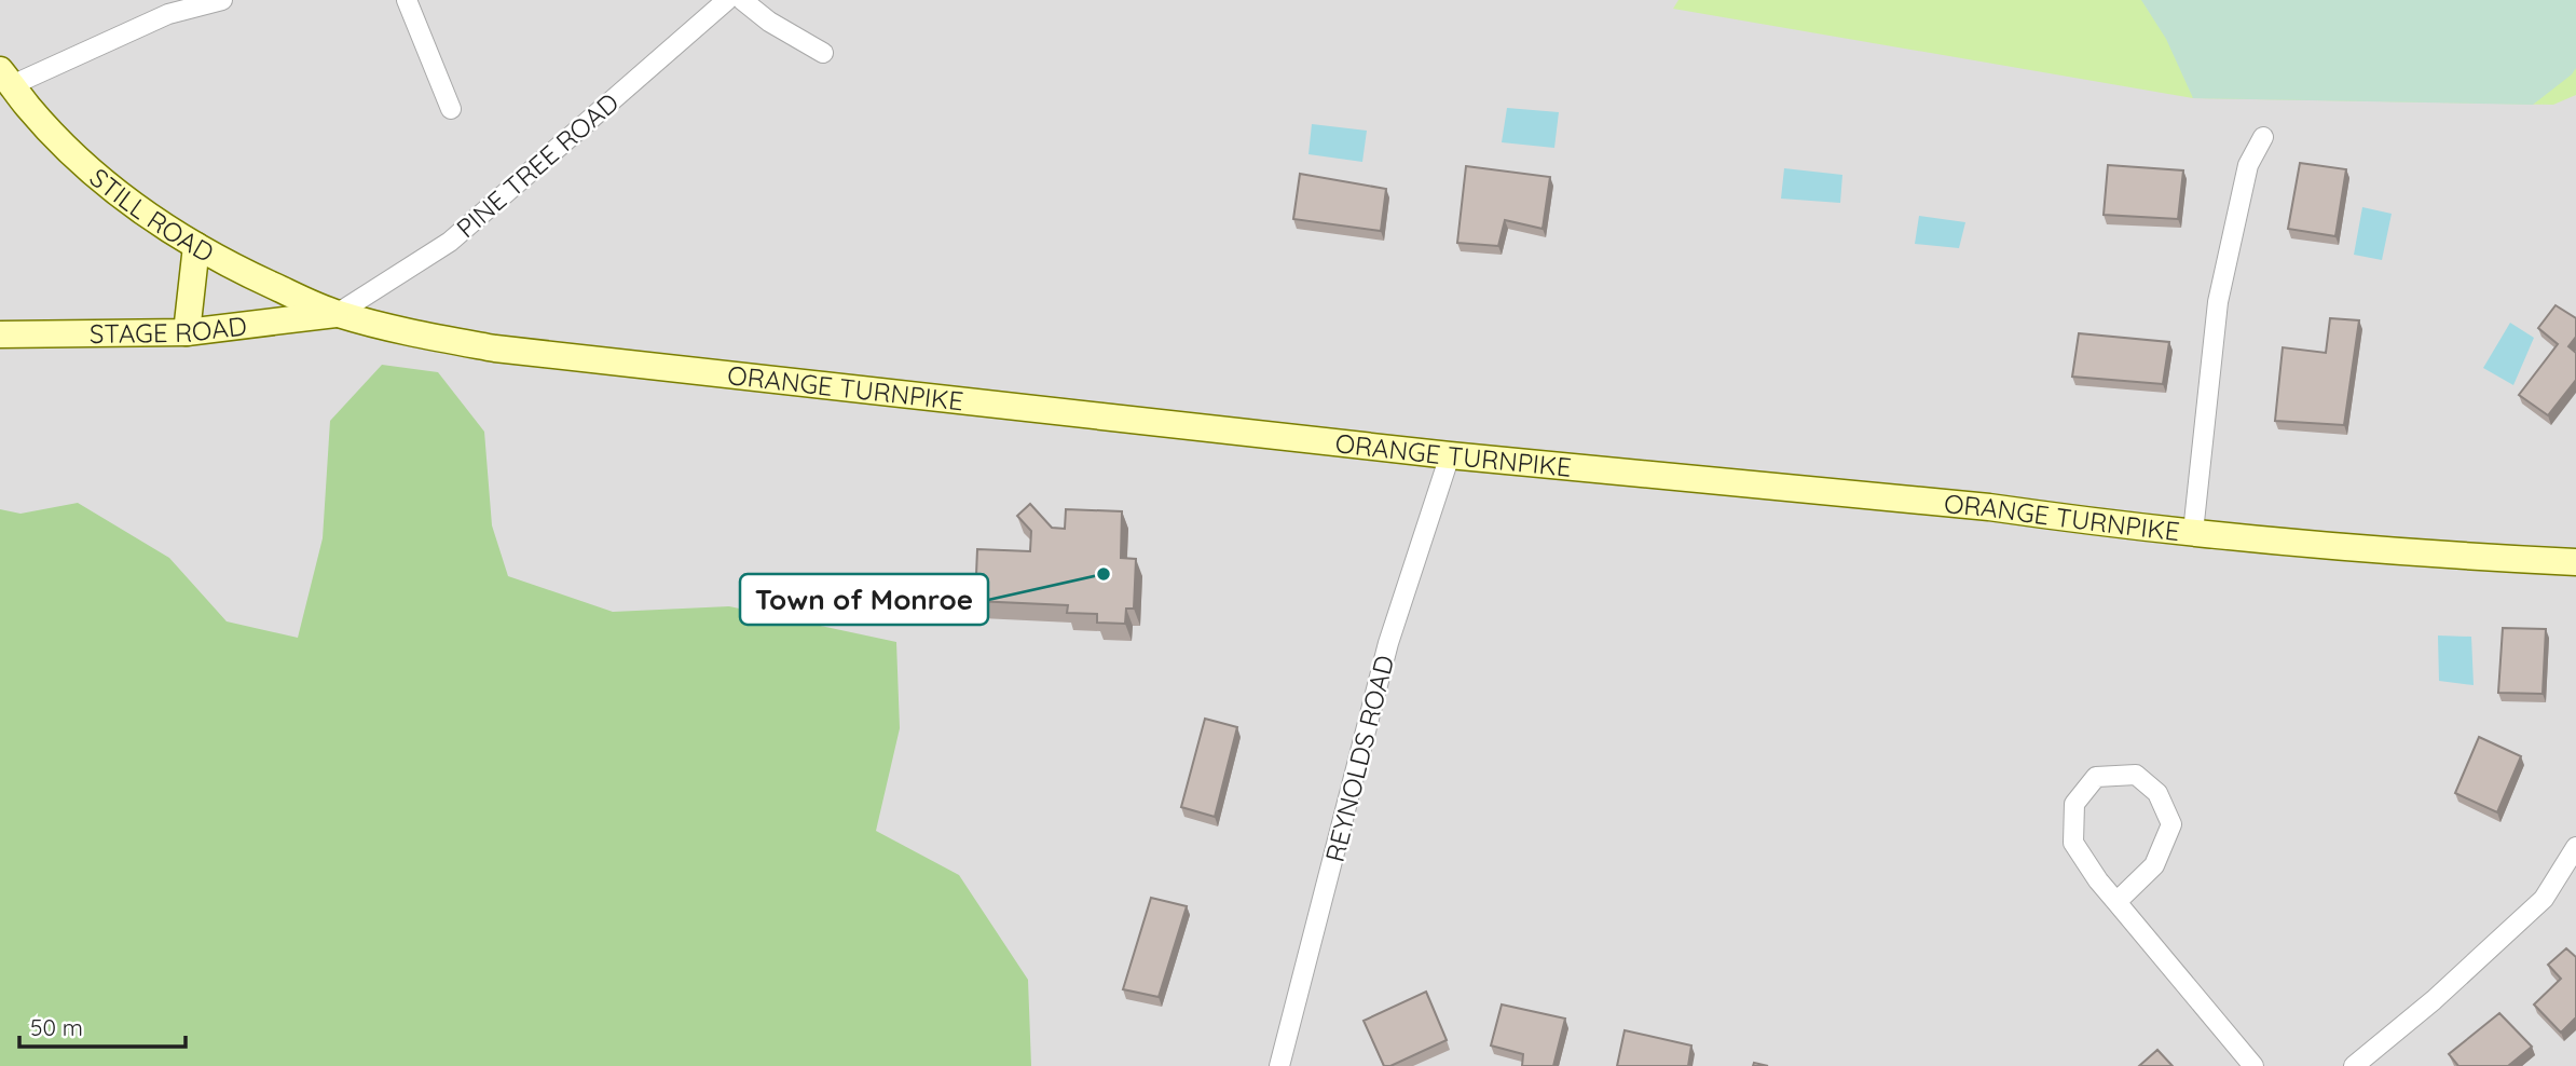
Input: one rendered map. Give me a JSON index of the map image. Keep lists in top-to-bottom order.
{
  "streets": {
    "main road": ["STILL ROAD", "STAGE ROAD", "ORANGE TURNPIKE"],
    "street": ["PINE TREE ROAD", "REYNOLDS ROAD"]
  },
  "crossings": [
    ["PINE TREE ROAD", "STILL ROAD"],
    ["PINE TREE ROAD", "STAGE ROAD"],
    ["PINE TREE ROAD", "ORANGE TURNPIKE"],
    ["STILL ROAD", "STAGE ROAD"],
    ["STILL ROAD", "ORANGE TURNPIKE"],
    ["STAGE ROAD", "ORANGE TURNPIKE"],
    ["ORANGE TURNPIKE", "REYNOLDS ROAD"]
  ],
  "places": ["Town of Monroe"],
  "scale_bar": "50 m"
}
